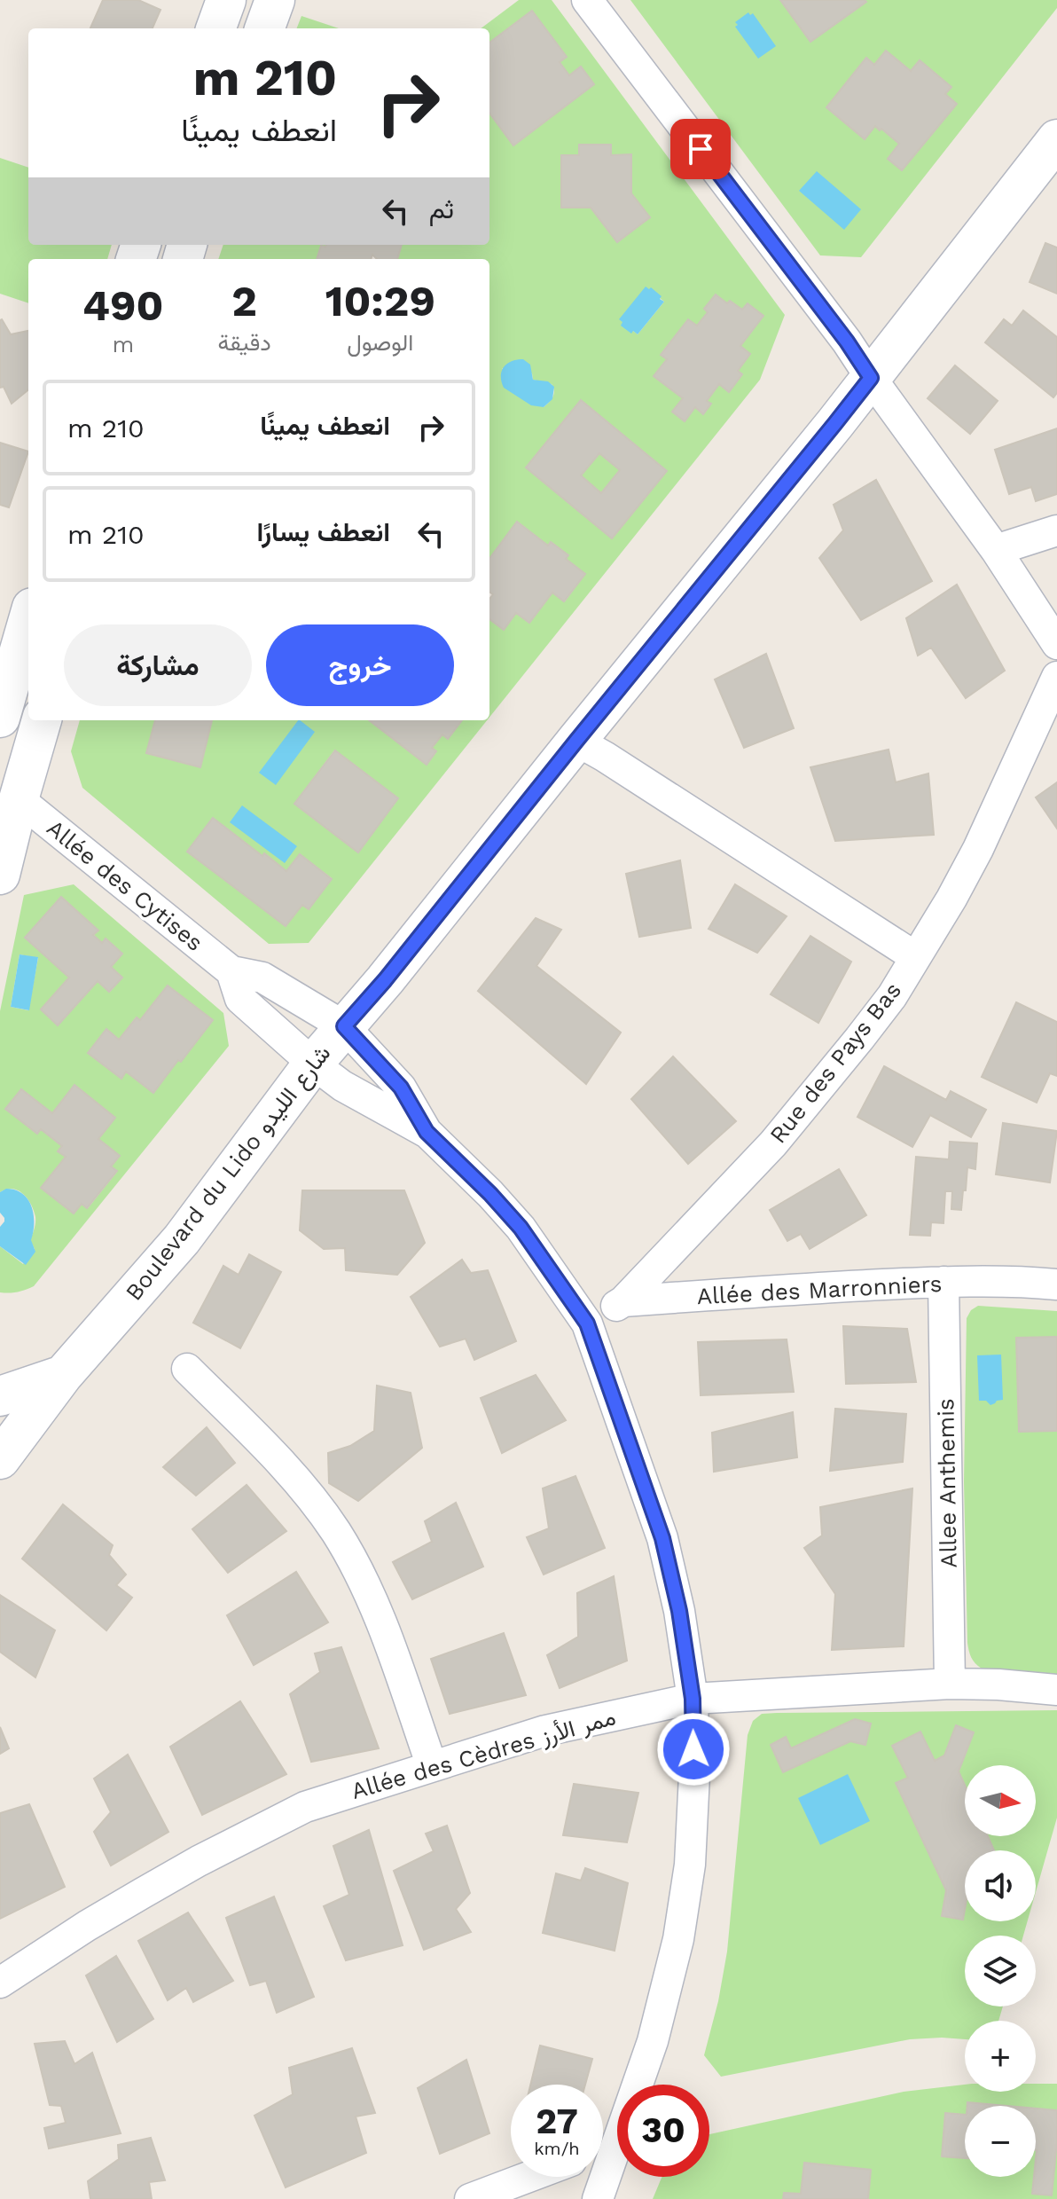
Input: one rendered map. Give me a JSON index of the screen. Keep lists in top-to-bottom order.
{
  "streets": {
    "main road": ["Boulevard du Lido شارع الليدو"],
    "street": [
      "Allée des Cytises",
      "Rue des Pays Bas",
      "Allée des Marronniers",
      "Allee Anthemis",
      "Allée des Cèdres ممر الأرز"
    ]
  },
  "crossings": [
    ["Allée des Cytises", "Boulevard du Lido شارع الليدو"],
    ["Allée des Cytises", "Allée des Marronniers"],
    ["Allée des Cytises", "Allée des Cèdres ممر الأرز"],
    ["Rue des Pays Bas", "Allée des Marronniers"],
    ["Allée des Marronniers", "Allee Anthemis"],
    ["Allee Anthemis", "Allée des Cèdres ممر الأرز"]
  ],
  "north": "right",
  "page": {
    "turn": ["210 m", "انعطف يمينًا"],
    "then": "ثم",
    "eta": [
      "10:29",
      "الوصول",
      "2",
      "دقيقة",
      "490",
      "m"
    ],
    "list": [
      {
        "name": "انعطف يمينًا",
        "value": "210 m"
      },
      {
        "name": "انعطف يسارًا",
        "value": "210 m"
      }
    ],
    "buttons": ["خروج", "مشاركة"],
    "map_buttons": ["+", "−"],
    "speed": "27 km/h",
    "limit": "30"
  }
}
